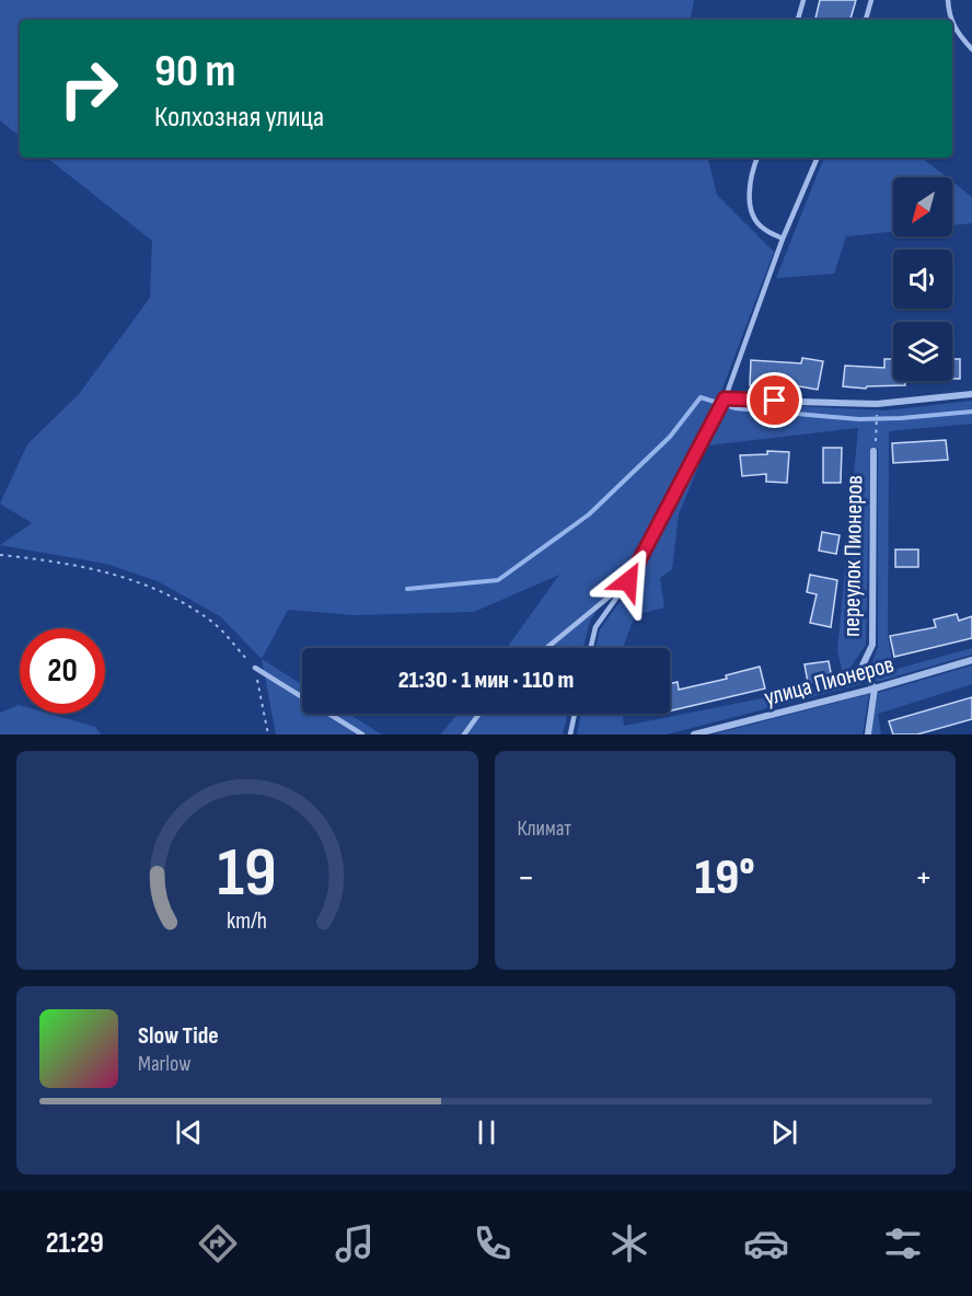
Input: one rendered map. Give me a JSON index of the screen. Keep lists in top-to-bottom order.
{
  "streets": {
    "street": ["переулок Пионеров", "улица Пионеров"]
  },
  "crossings": [
    ["переулок Пионеров", "улица Пионеров"]
  ],
  "north": "bottom left",
  "page": {
    "turn": ["90 m", "Колхозная улица"],
    "limit": "20",
    "trip": "21:30 · 1 мин · 110 m",
    "tile": "Климат",
    "heat": ["−", "19°", "+"],
    "song": ["Slow Tide", "Marlow"],
    "tabs": "21:29",
    "gauge": ["19", "km/h"]
  }
}
